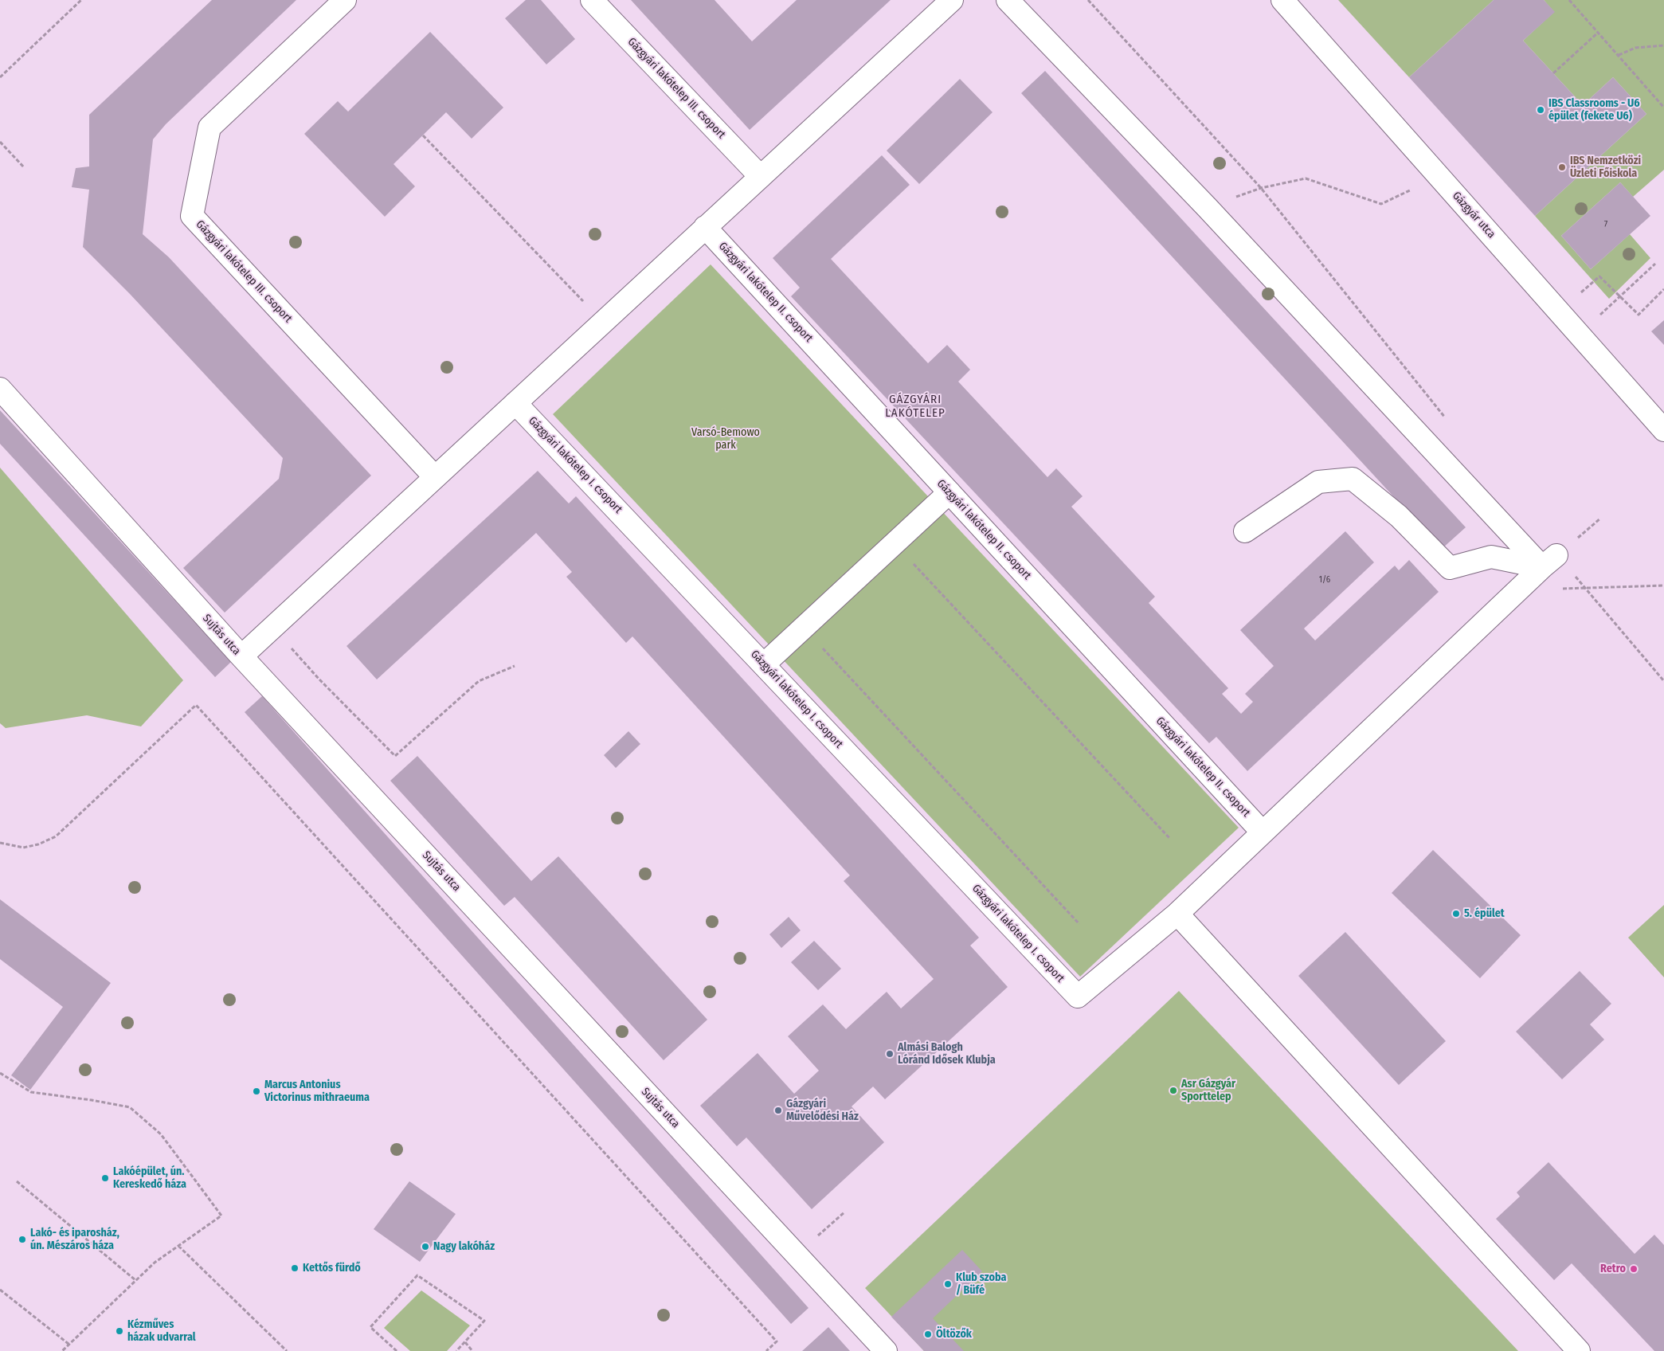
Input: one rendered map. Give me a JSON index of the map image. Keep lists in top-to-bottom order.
{
  "streets": {
    "street": [
      "Gázgyári lakótelep III. csoport",
      "Gázgyár utca",
      "Gázgyári lakótelep II. csoport",
      "Gázgyári lakótelep I. csoport",
      "Sujtás utca"
    ]
  },
  "districts": ["GÁZGYÁRI LAKÓTELEP"],
  "parks": ["Varsó-Bemowo park"],
  "places": [
    "IBS Classrooms - U6 épület (fekete U6)",
    "IBS Nemzetközi Üzleti Főiskola",
    "5. épület",
    "Almási Balogh Lóránd Idősek Klubja",
    "Asr Gázgyár Sporttelep",
    "Marcus Antonius Victorinus mithraeuma",
    "Gázgyári Művelődési Ház",
    "Lakóépület, ún. Kereskedő háza",
    "Lakó- és iparosház, ún. Mészáros háza",
    "Nagy lakóház",
    "Kettős fürdő",
    "Retro",
    "Klub szoba / Büfé",
    "Kézműves házak udvarral",
    "Öltözők"
  ],
  "house_numbers": ["7", "1/6"]
}
